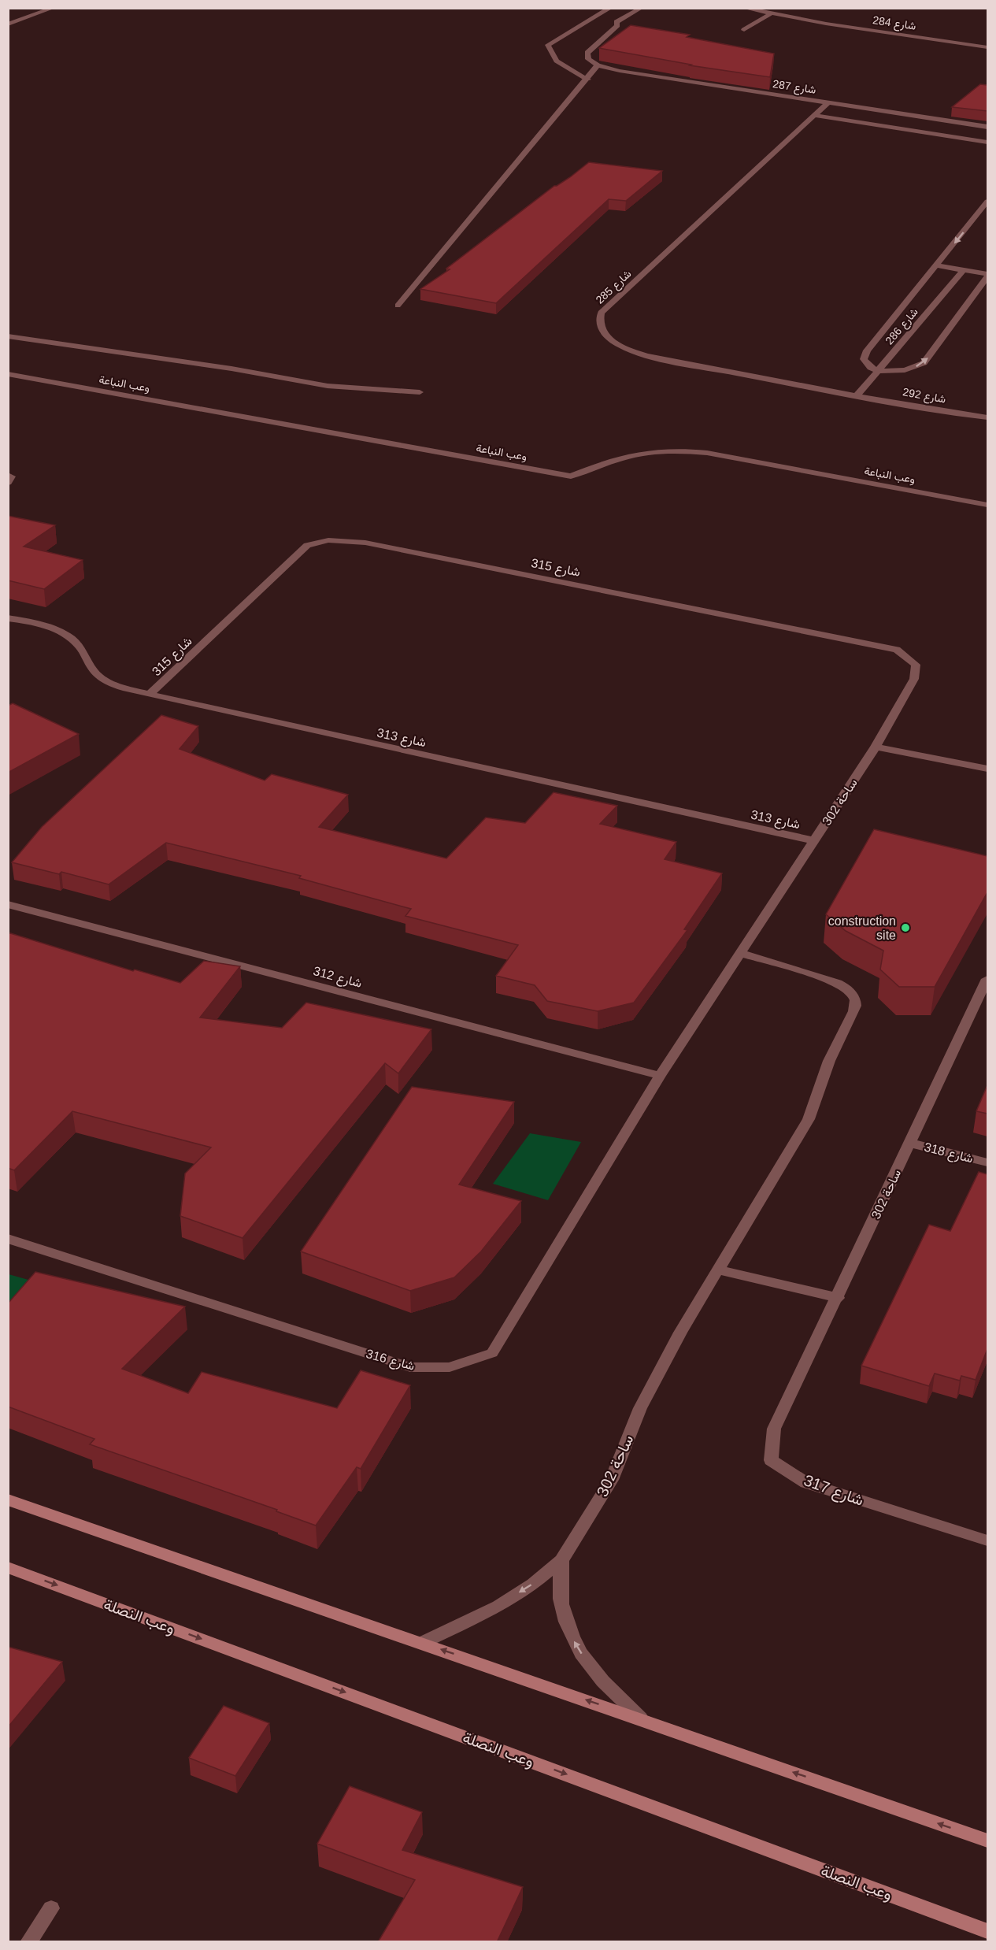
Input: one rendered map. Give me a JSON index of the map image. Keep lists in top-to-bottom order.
{
  "streets": {
    "street": [
      "شارع 284",
      "شارع 287",
      "شارع 285",
      "شارع 286",
      "وعب النباعة",
      "شارع 292",
      "شارع 315",
      "شارع 313",
      "ساحة 302",
      "شارع 312",
      "شارع 318",
      "شارع 316",
      "شارع 317",
      "وعب النصلة"
    ]
  },
  "crossings": [
    ["شارع 287", "شارع 285"],
    ["شارع 285", "شارع 286"],
    ["شارع 285", "شارع 292"],
    ["شارع 286", "شارع 292"],
    ["شارع 315", "شارع 313"],
    ["شارع 315", "ساحة 302"],
    ["شارع 313", "ساحة 302"],
    ["ساحة 302", "شارع 312"],
    ["ساحة 302", "شارع 318"],
    ["ساحة 302", "شارع 316"],
    ["ساحة 302", "شارع 317"],
    ["شارع 312", "شارع 316"]
  ],
  "places": ["construction site"]
}
